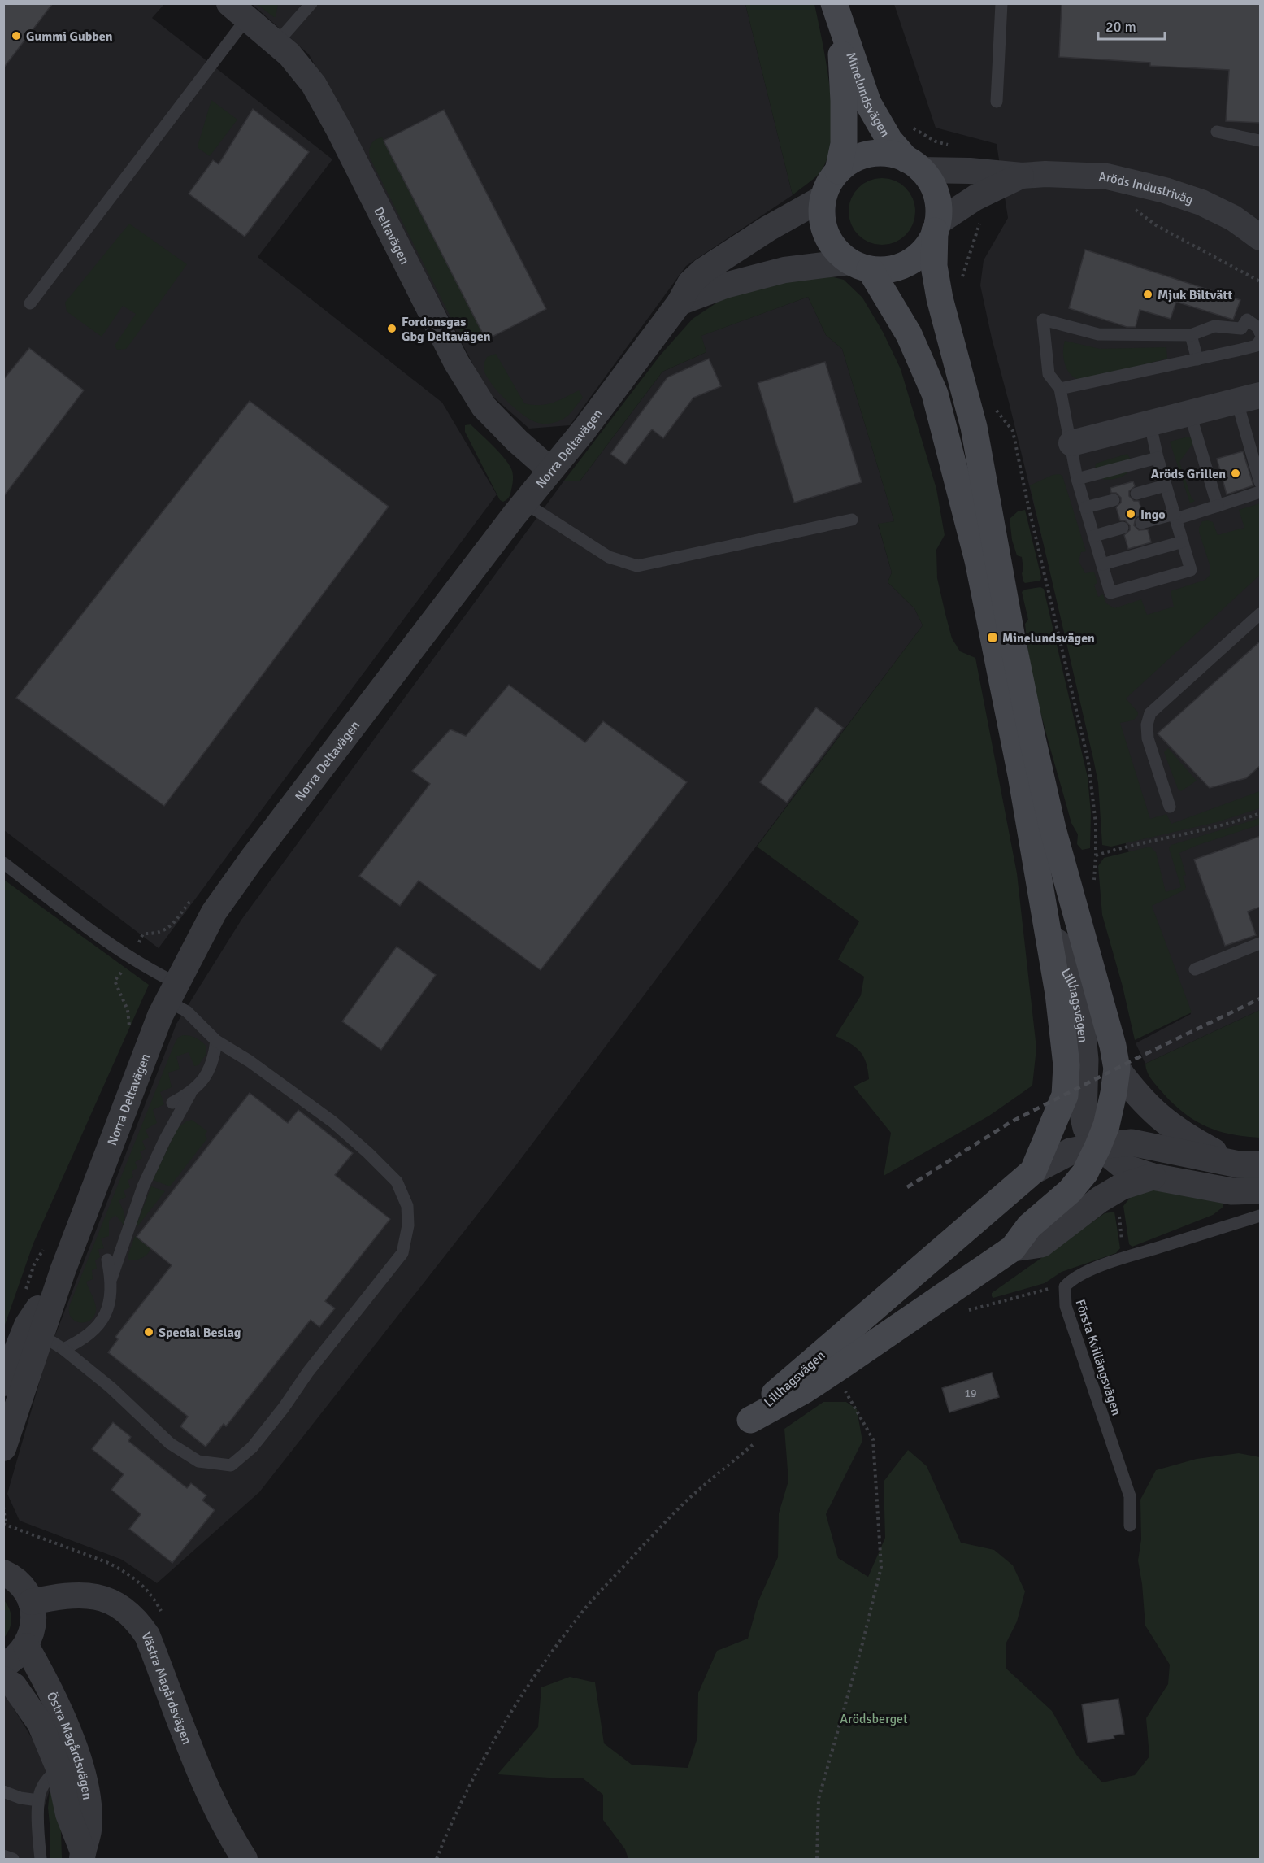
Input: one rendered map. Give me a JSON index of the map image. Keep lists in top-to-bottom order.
{
  "streets": {
    "main road": ["Minelundsvägen", "Lillhagsvägen"],
    "street": [
      "Aröds Industriväg",
      "Deltavägen",
      "Norra Deltavägen",
      "Västra Magårdsvägen",
      "Östra Magårdsvägen"
    ],
    "lane": ["Första Kvillängsvägen"]
  },
  "crossings": [
    ["Minelundsvägen", "Aröds Industriväg"],
    ["Minelundsvägen", "Norra Deltavägen"],
    ["Minelundsvägen", "Lillhagsvägen"],
    ["Aröds Industriväg", "Norra Deltavägen"],
    ["Deltavägen", "Norra Deltavägen"]
  ],
  "parks": ["Arödsberget"],
  "places": {
    "other": [
      "Gummi Gubben",
      "Mjuk Biltvätt",
      "Fordonsgas Gbg Deltavägen",
      "Aröds Grillen",
      "Ingo",
      "Special Beslag"
    ],
    "transit": ["Minelundsvägen"]
  },
  "house_numbers": ["19"],
  "scale_bar": "20 m"
}
